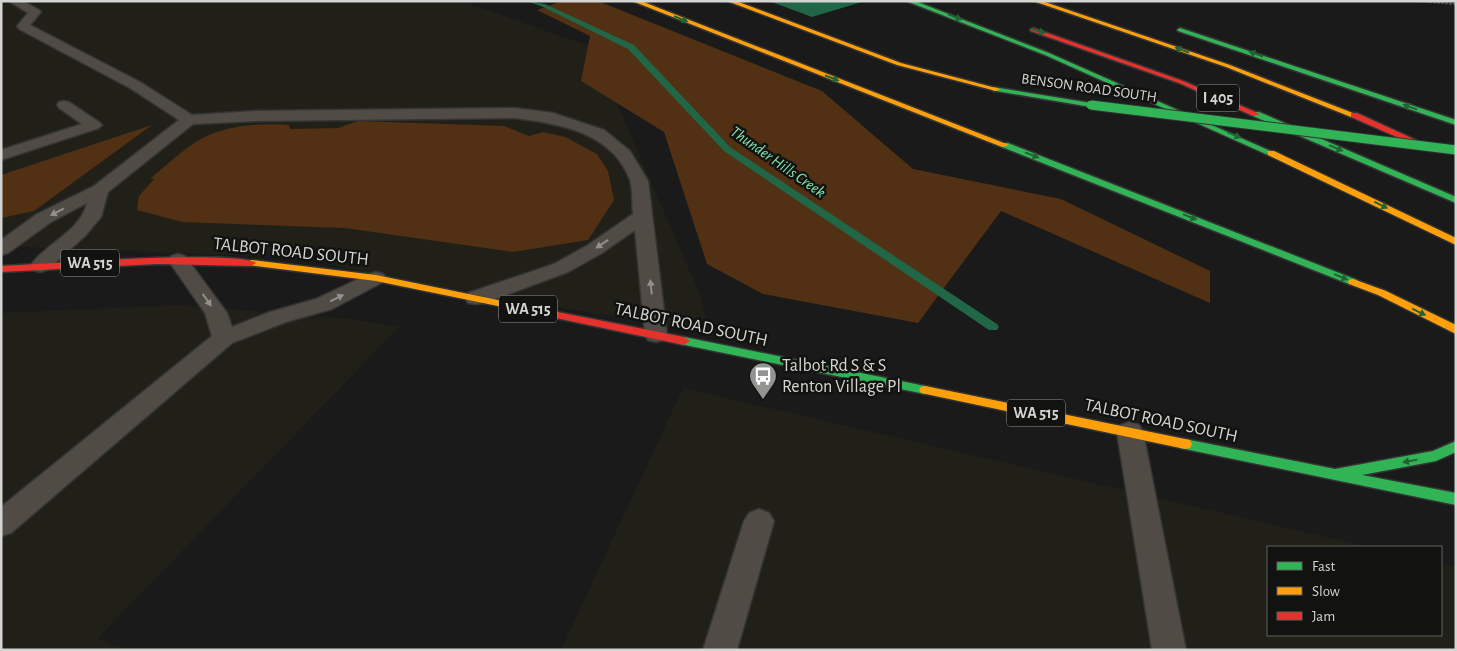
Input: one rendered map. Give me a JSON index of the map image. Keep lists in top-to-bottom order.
{
  "streets": {
    "main road": [
      "BENSON ROAD SOUTH",
      "I 405",
      "TALBOT ROAD SOUTH",
      "WA 515"
    ]
  },
  "water": ["Thunder Hills Creek"],
  "places": {
    "bus stop": ["Talbot Rd S & S Renton Village Pl"]
  },
  "legend": ["Fast", "Slow", "Jam"]
}
